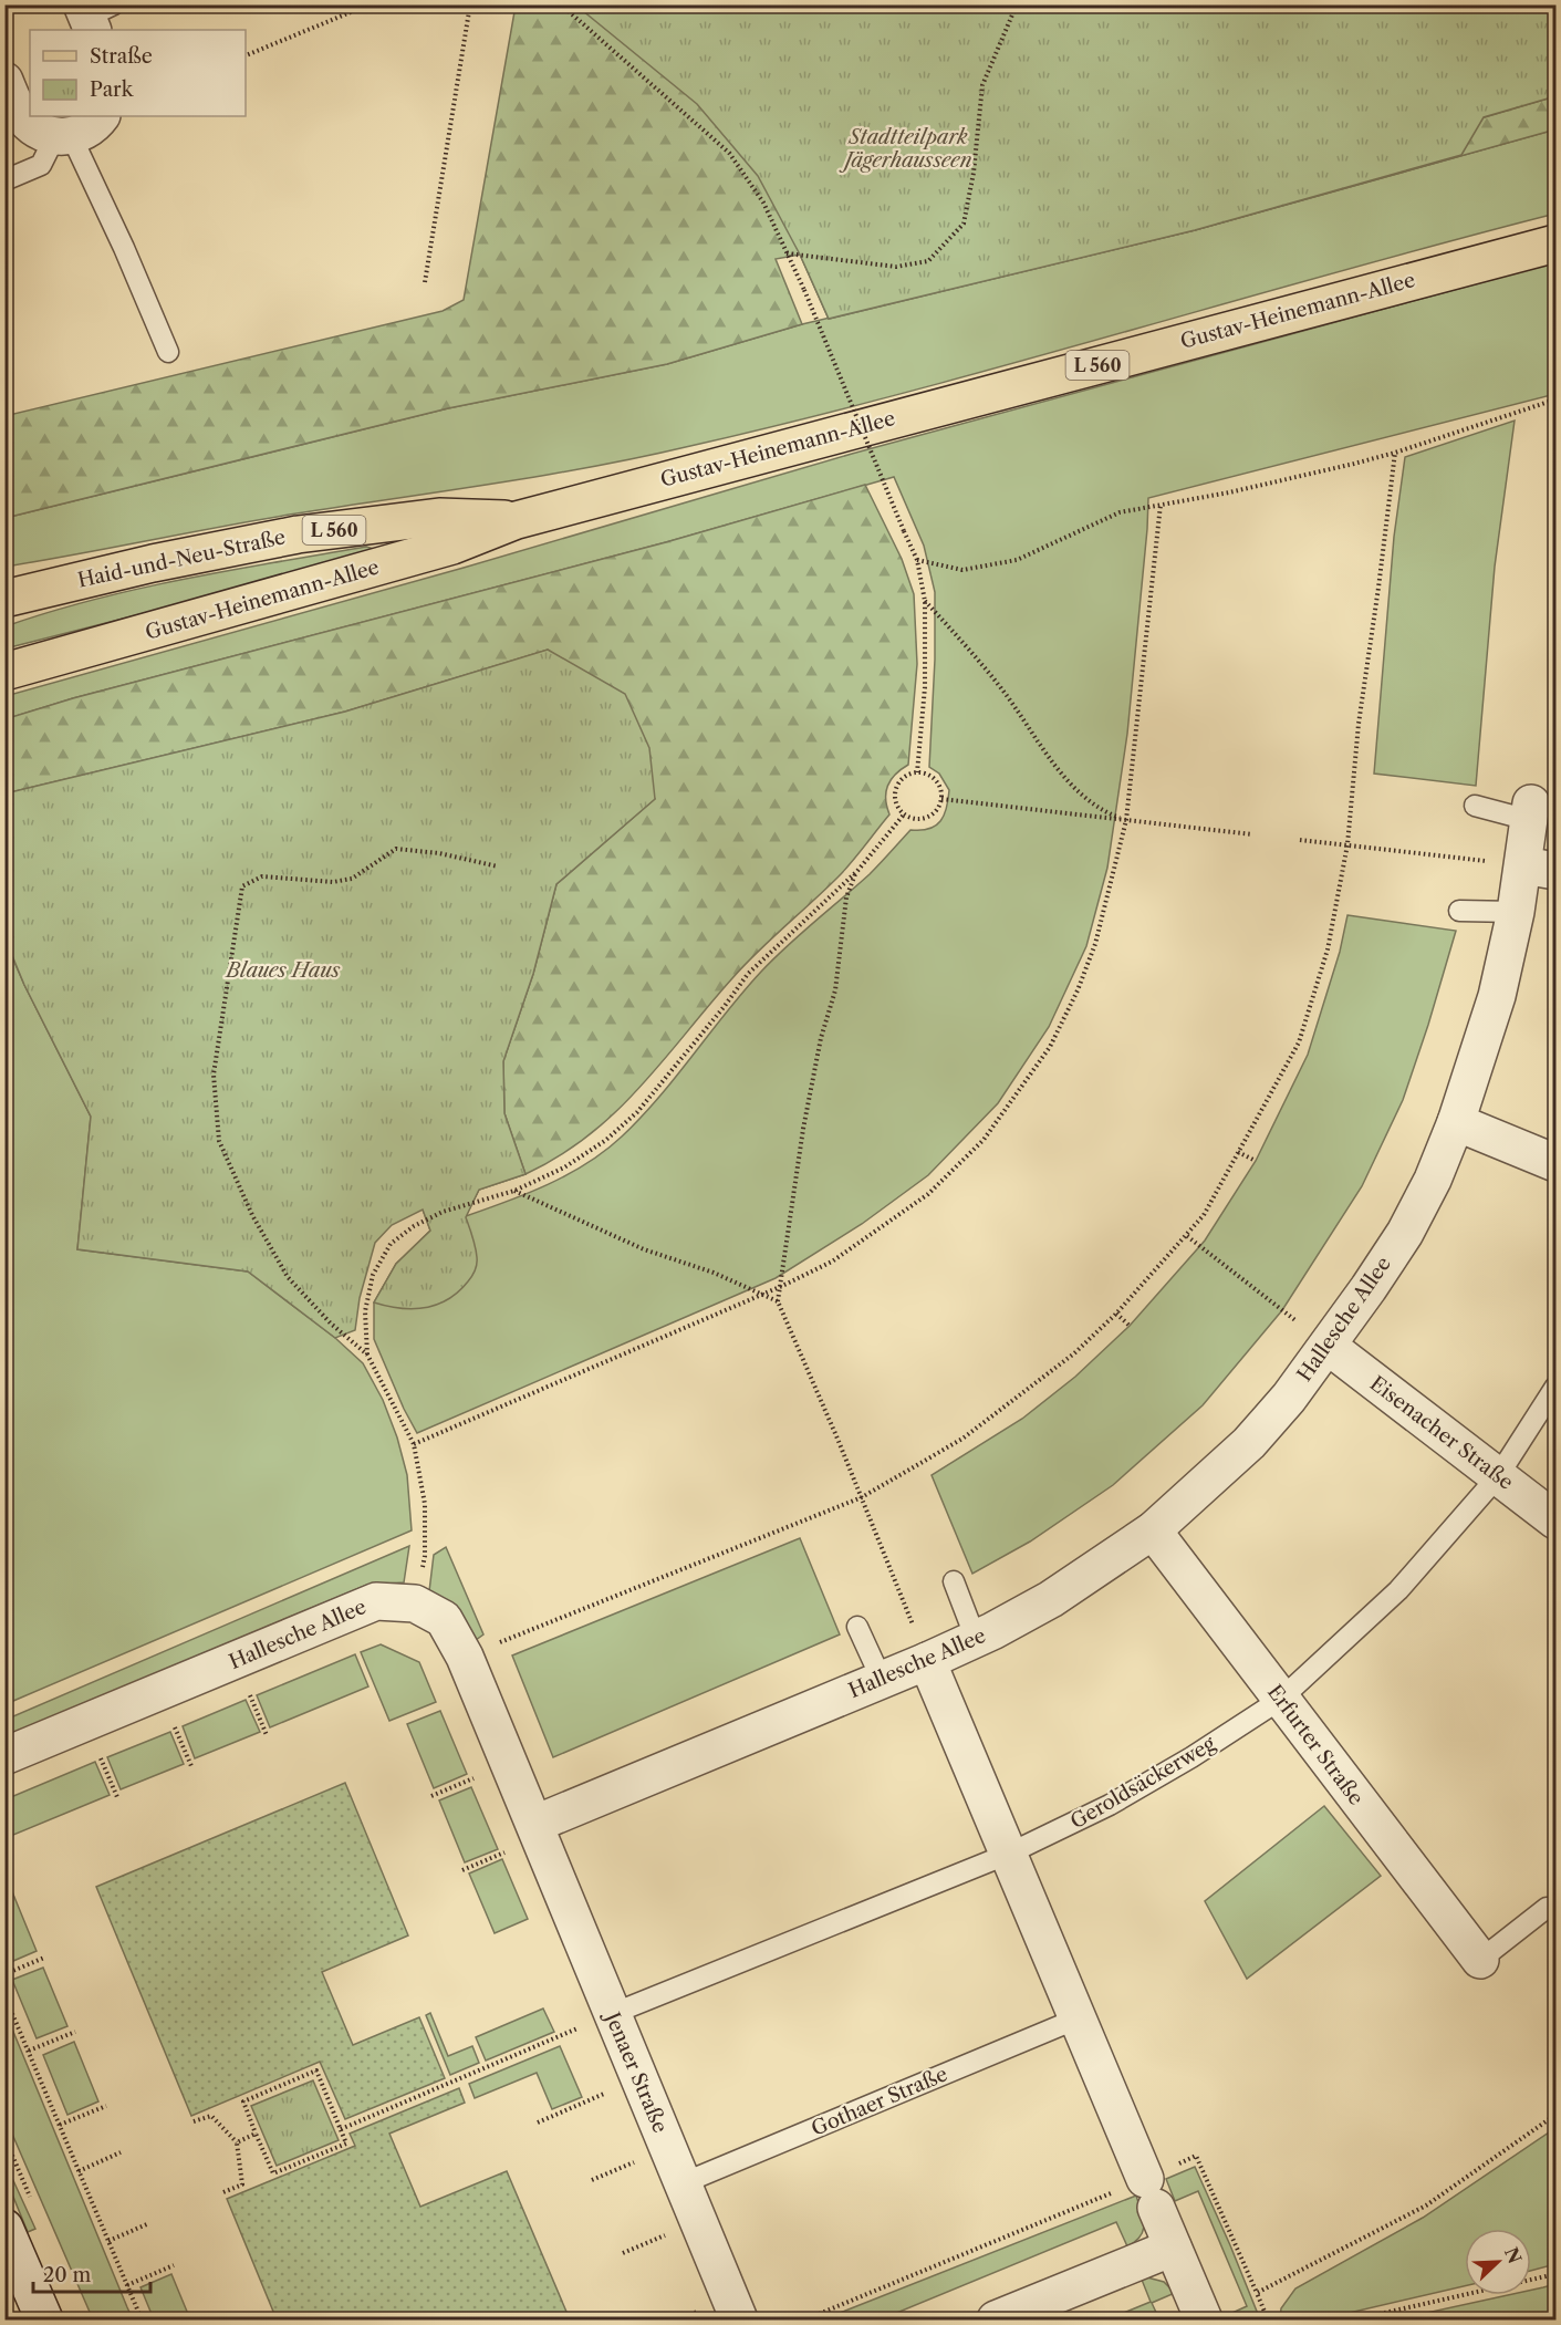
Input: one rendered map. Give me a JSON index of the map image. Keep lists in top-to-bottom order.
{
  "streets": {
    "main road": ["Gustav-Heinemann-Allee", "L 560", "Haid-und-Neu-Straße"],
    "street": [
      "Hallesche Allee",
      "Eisenacher Straße",
      "Erfurter Straße",
      "Jenaer Straße"
    ],
    "lane": ["Geroldsäckerweg", "Gothaer Straße"]
  },
  "crossings": [
    ["Gustav-Heinemann-Allee", "Haid-und-Neu-Straße"],
    ["Hallesche Allee", "Eisenacher Straße"],
    ["Hallesche Allee", "Erfurter Straße"],
    ["Hallesche Allee", "Jenaer Straße"],
    ["Eisenacher Straße", "Geroldsäckerweg"],
    ["Erfurter Straße", "Geroldsäckerweg"],
    ["Geroldsäckerweg", "Jenaer Straße"],
    ["Jenaer Straße", "Gothaer Straße"]
  ],
  "parks": ["Stadtteilpark Jägerhausseen", "Blaues Haus"],
  "legend": ["Straße", "Park"],
  "scale_bar": "20 m",
  "north": "top right"
}
